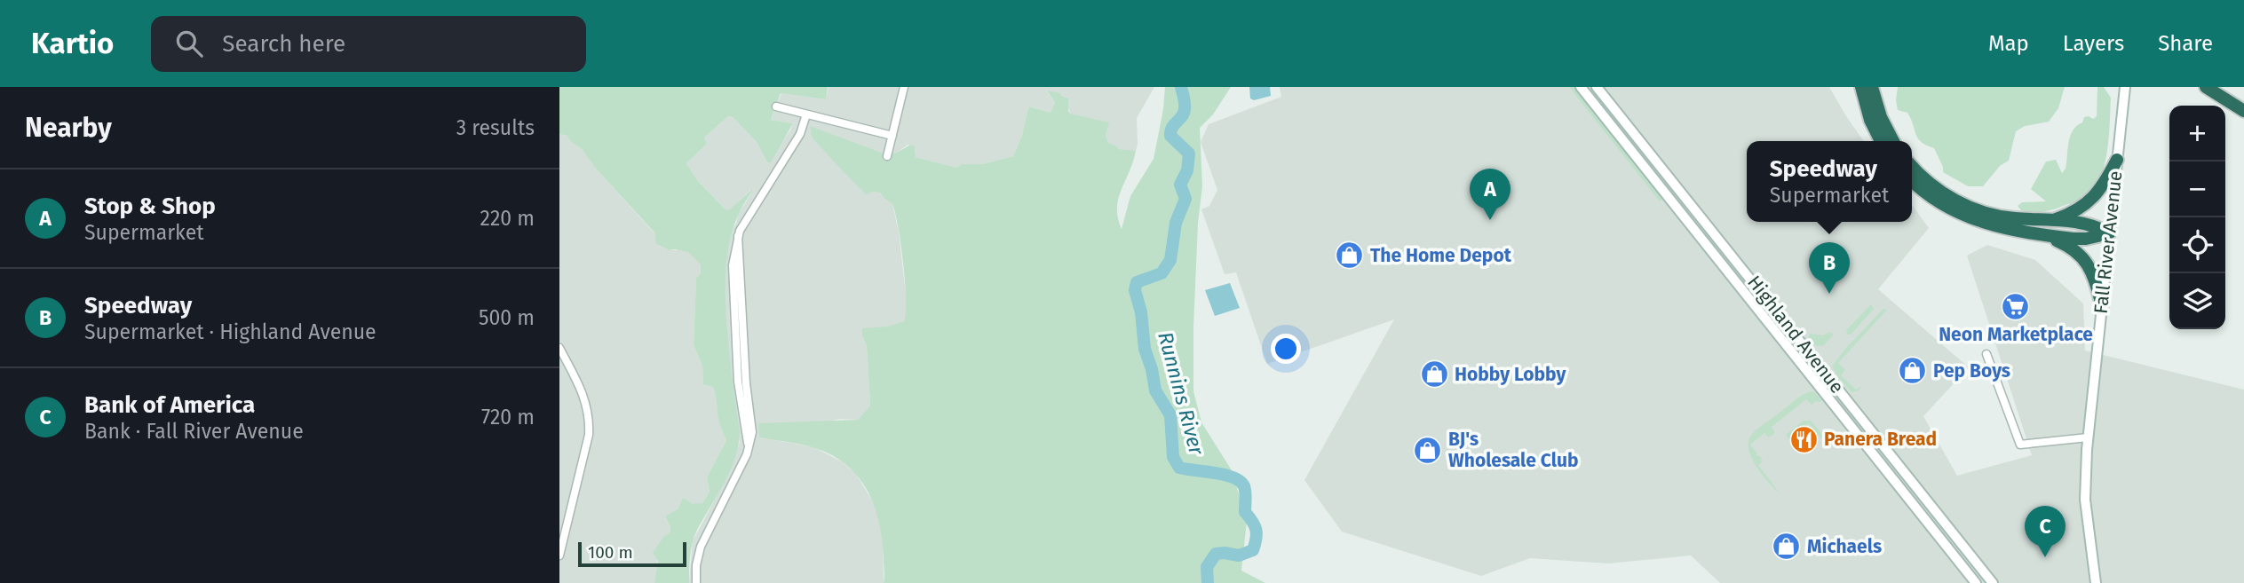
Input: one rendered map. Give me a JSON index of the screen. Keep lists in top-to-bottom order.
{
  "streets": {
    "main road": ["Fall River Avenue", "Highland Avenue"]
  },
  "water": ["Runnins River"],
  "places": {
    "shop": [
      "The Home Depot",
      "Pep Boys",
      "Hobby Lobby",
      "BJ's Wholesale Club",
      "Michaels"
    ],
    "supermarket": ["Neon Marketplace"],
    "restaurant": ["Panera Bread"]
  },
  "scale_bar": "100 m",
  "page": {
    "header": "Kartio",
    "search": "Search here",
    "nav": ["Map", "Layers", "Share"],
    "heading": ["Nearby", "3 results"],
    "map_buttons": ["+", "−"],
    "popup": ["Speedway", "Supermarket"],
    "list": [
      {
        "mark": "A",
        "name": "Stop & Shop",
        "note": "Supermarket",
        "value": "220 m"
      },
      {
        "mark": "B",
        "name": "Speedway",
        "note": "Supermarket · Highland Avenue",
        "value": "500 m"
      },
      {
        "mark": "C",
        "name": "Bank of America",
        "note": "Bank · Fall River Avenue",
        "value": "720 m"
      }
    ],
    "pins": ["A", "B", "C"],
    "scale": "100 m"
  }
}
